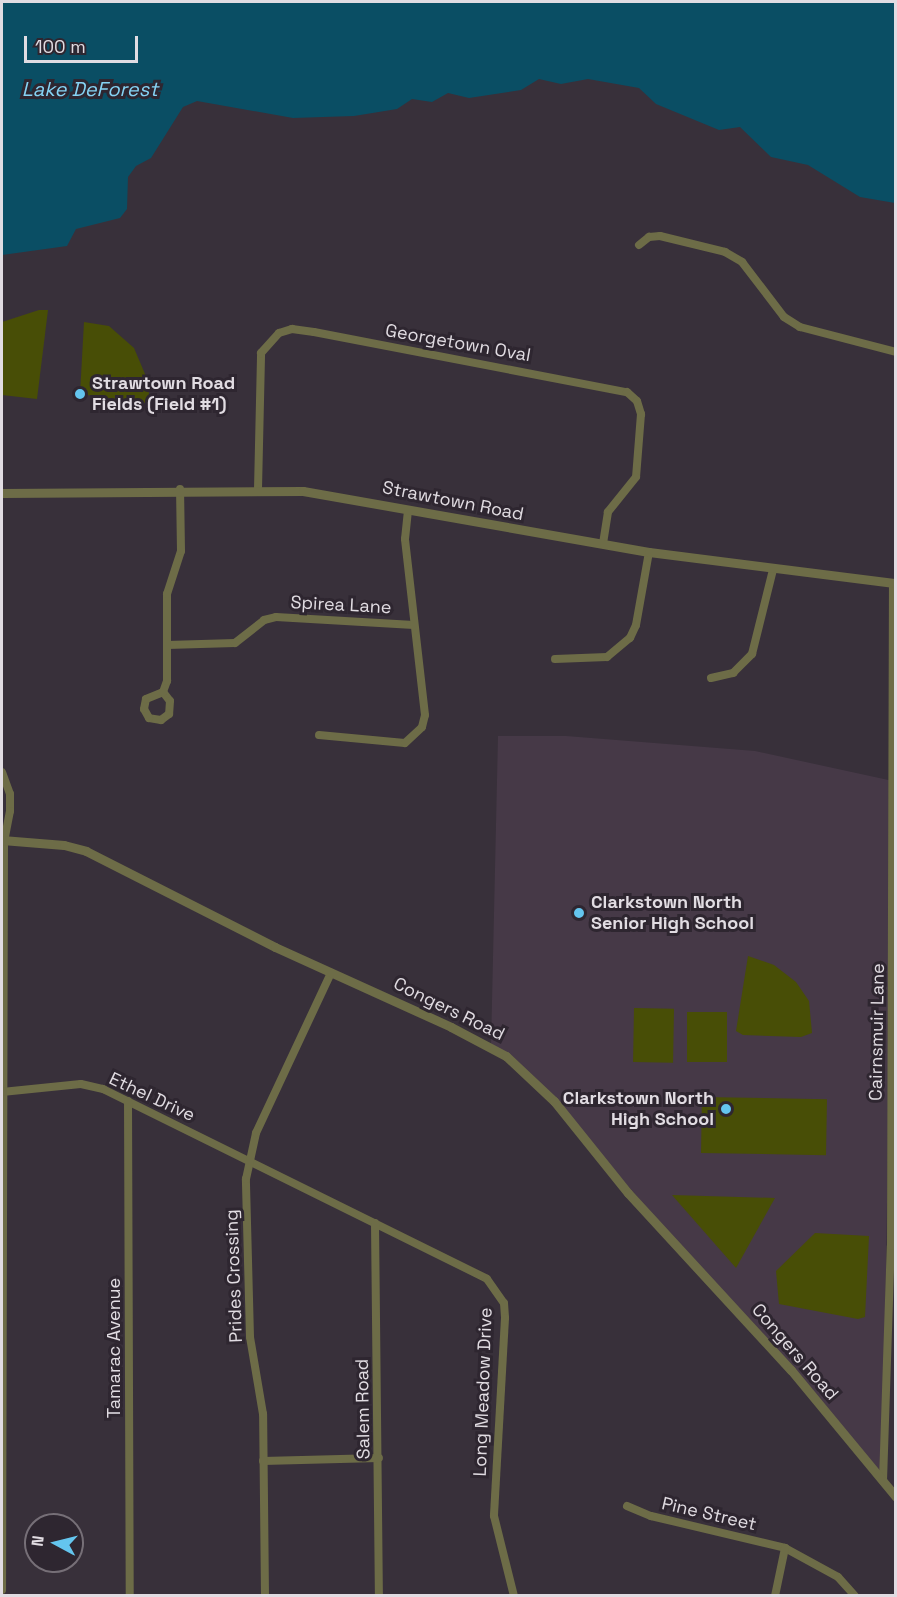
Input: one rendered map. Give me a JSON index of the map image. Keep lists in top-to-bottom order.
{
  "streets": {
    "street": [
      "Georgetown Oval",
      "Strawtown Road",
      "Spirea Lane",
      "Congers Road",
      "Cairnsmuir Lane",
      "Ethel Drive",
      "Prides Crossing",
      "Tamarac Avenue",
      "Long Meadow Drive",
      "Salem Road",
      "Pine Street"
    ]
  },
  "crossings": [
    ["Georgetown Oval", "Strawtown Road"],
    ["Strawtown Road", "Cairnsmuir Lane"],
    ["Congers Road", "Cairnsmuir Lane"],
    ["Congers Road", "Prides Crossing"],
    ["Ethel Drive", "Prides Crossing"],
    ["Ethel Drive", "Tamarac Avenue"],
    ["Ethel Drive", "Long Meadow Drive"],
    ["Prides Crossing", "Long Meadow Drive"],
    ["Long Meadow Drive", "Salem Road"]
  ],
  "water": ["Lake DeForest"],
  "places": ["Strawtown Road Fields (Field #1)", "Clarkstown North Senior High School", "Clarkstown North High School"],
  "scale_bar": "100 m",
  "north": "left"
}
